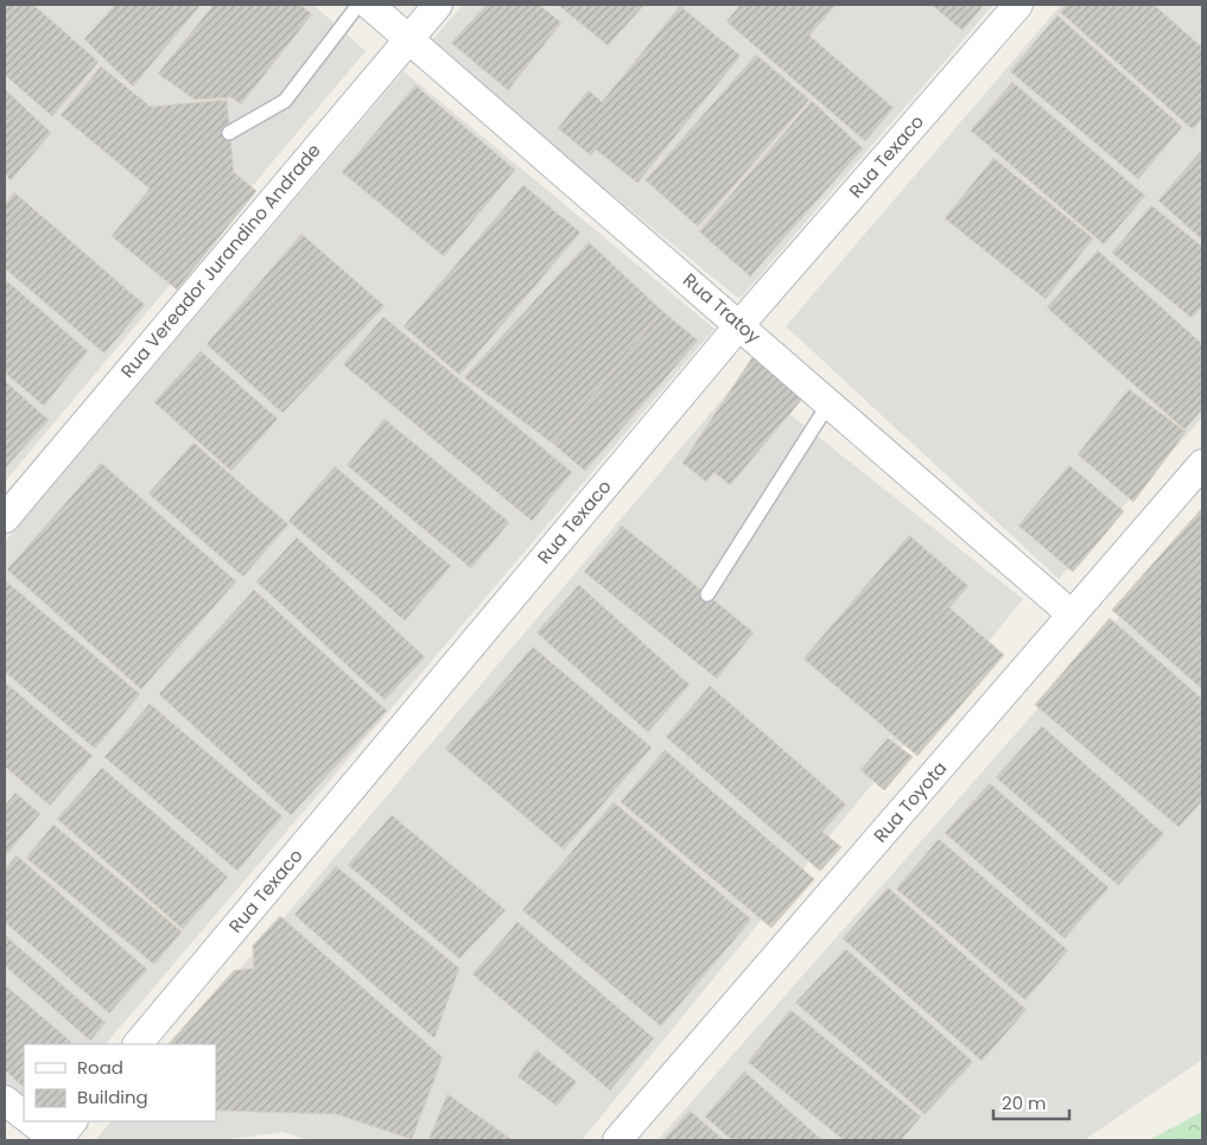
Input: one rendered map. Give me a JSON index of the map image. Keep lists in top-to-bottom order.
{
  "streets": {
    "street": [
      "Rua Texaco",
      "Rua Vereador Jurandino Andrade",
      "Rua Tratoy",
      "Rua Toyota"
    ]
  },
  "crossings": [
    ["Rua Texaco", "Rua Tratoy"],
    ["Rua Vereador Jurandino Andrade", "Rua Tratoy"],
    ["Rua Tratoy", "Rua Toyota"]
  ],
  "legend": ["Road", "Building"],
  "scale_bar": "20 m"
}
